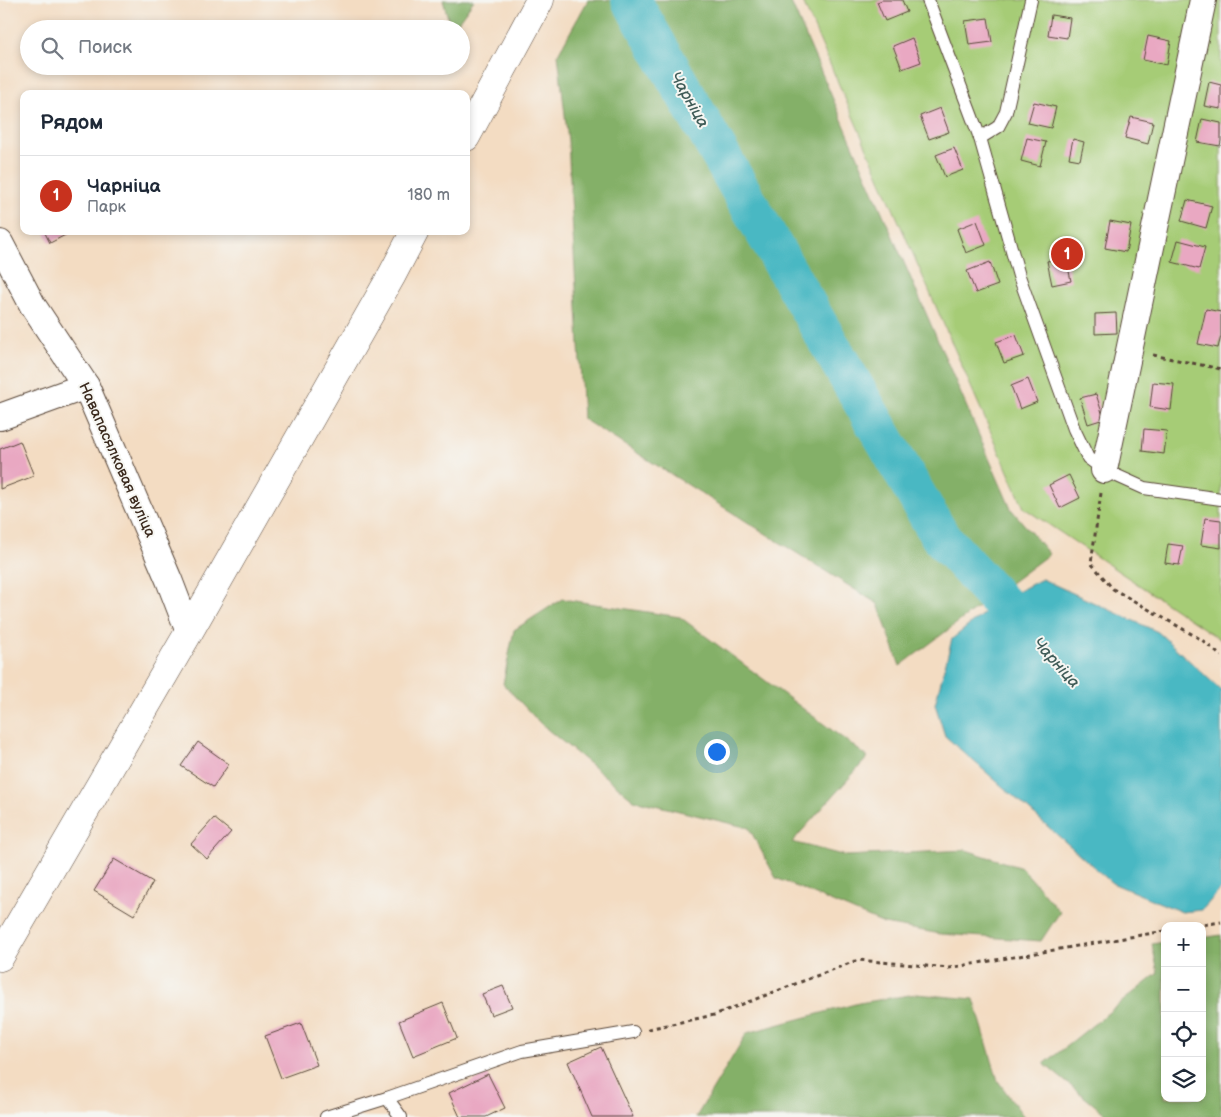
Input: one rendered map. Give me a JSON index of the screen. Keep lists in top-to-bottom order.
{
  "streets": {
    "street": ["Навапасялковая вуліца"]
  },
  "water": ["Чарніца"],
  "page": {
    "search": "Поиск",
    "heading": "Рядом",
    "list": [
      {
        "mark": "1",
        "name": "Чарніца",
        "note": "Парк",
        "value": "180 m"
      }
    ],
    "pins": "1",
    "map_buttons": ["+", "−"]
  }
}
